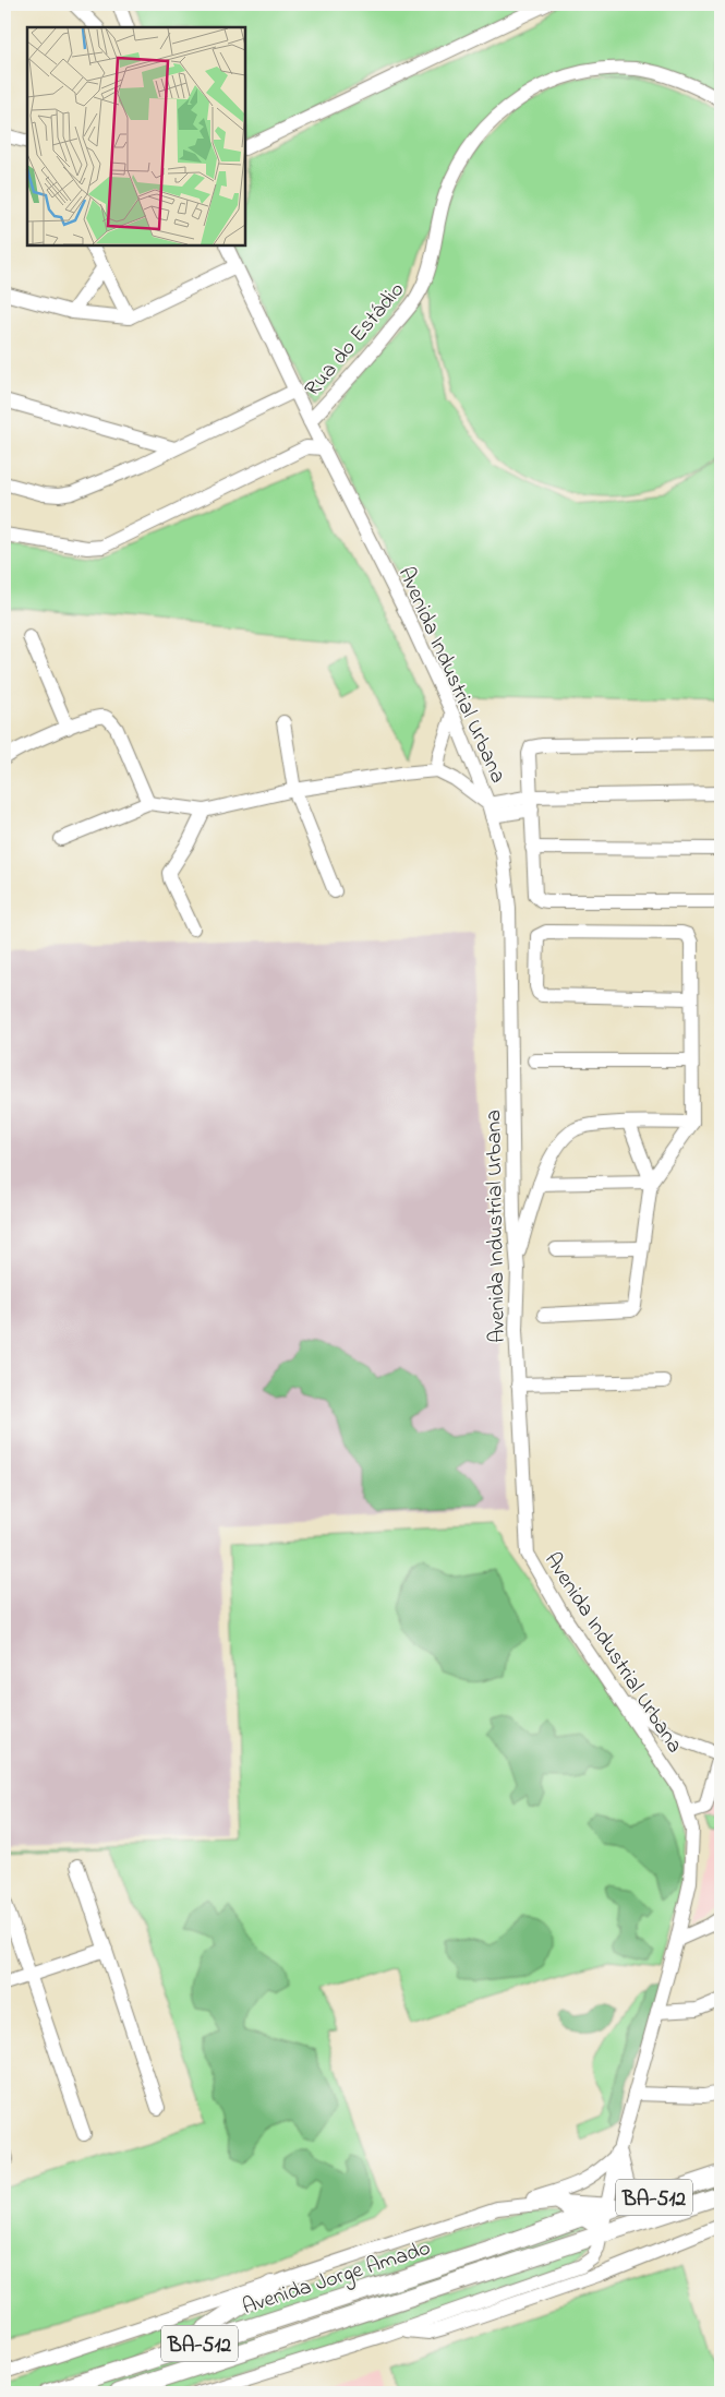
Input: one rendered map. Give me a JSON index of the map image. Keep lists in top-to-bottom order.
{
  "streets": {
    "main road": ["BA-512", "Avenida Jorge Amado"],
    "street": ["Rua do Estádio", "Avenida Industrial Urbana"]
  },
  "crossings": [
    ["Rua do Estádio", "Avenida Industrial Urbana"],
    ["Avenida Industrial Urbana", "Avenida Jorge Amado"]
  ]
}
